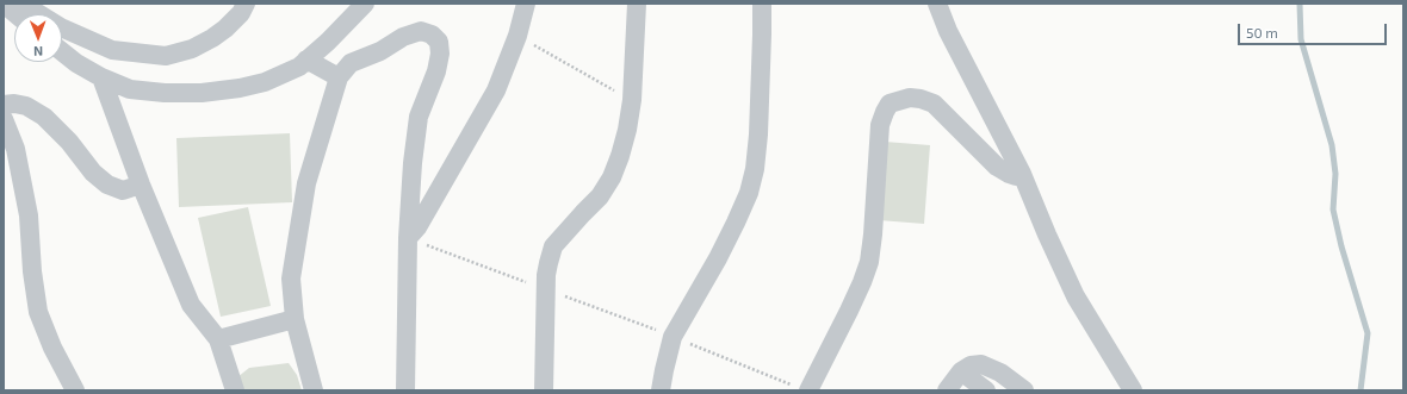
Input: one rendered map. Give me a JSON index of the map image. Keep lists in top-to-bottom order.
{
  "scale_bar": "50 m",
  "north": "bottom"
}
